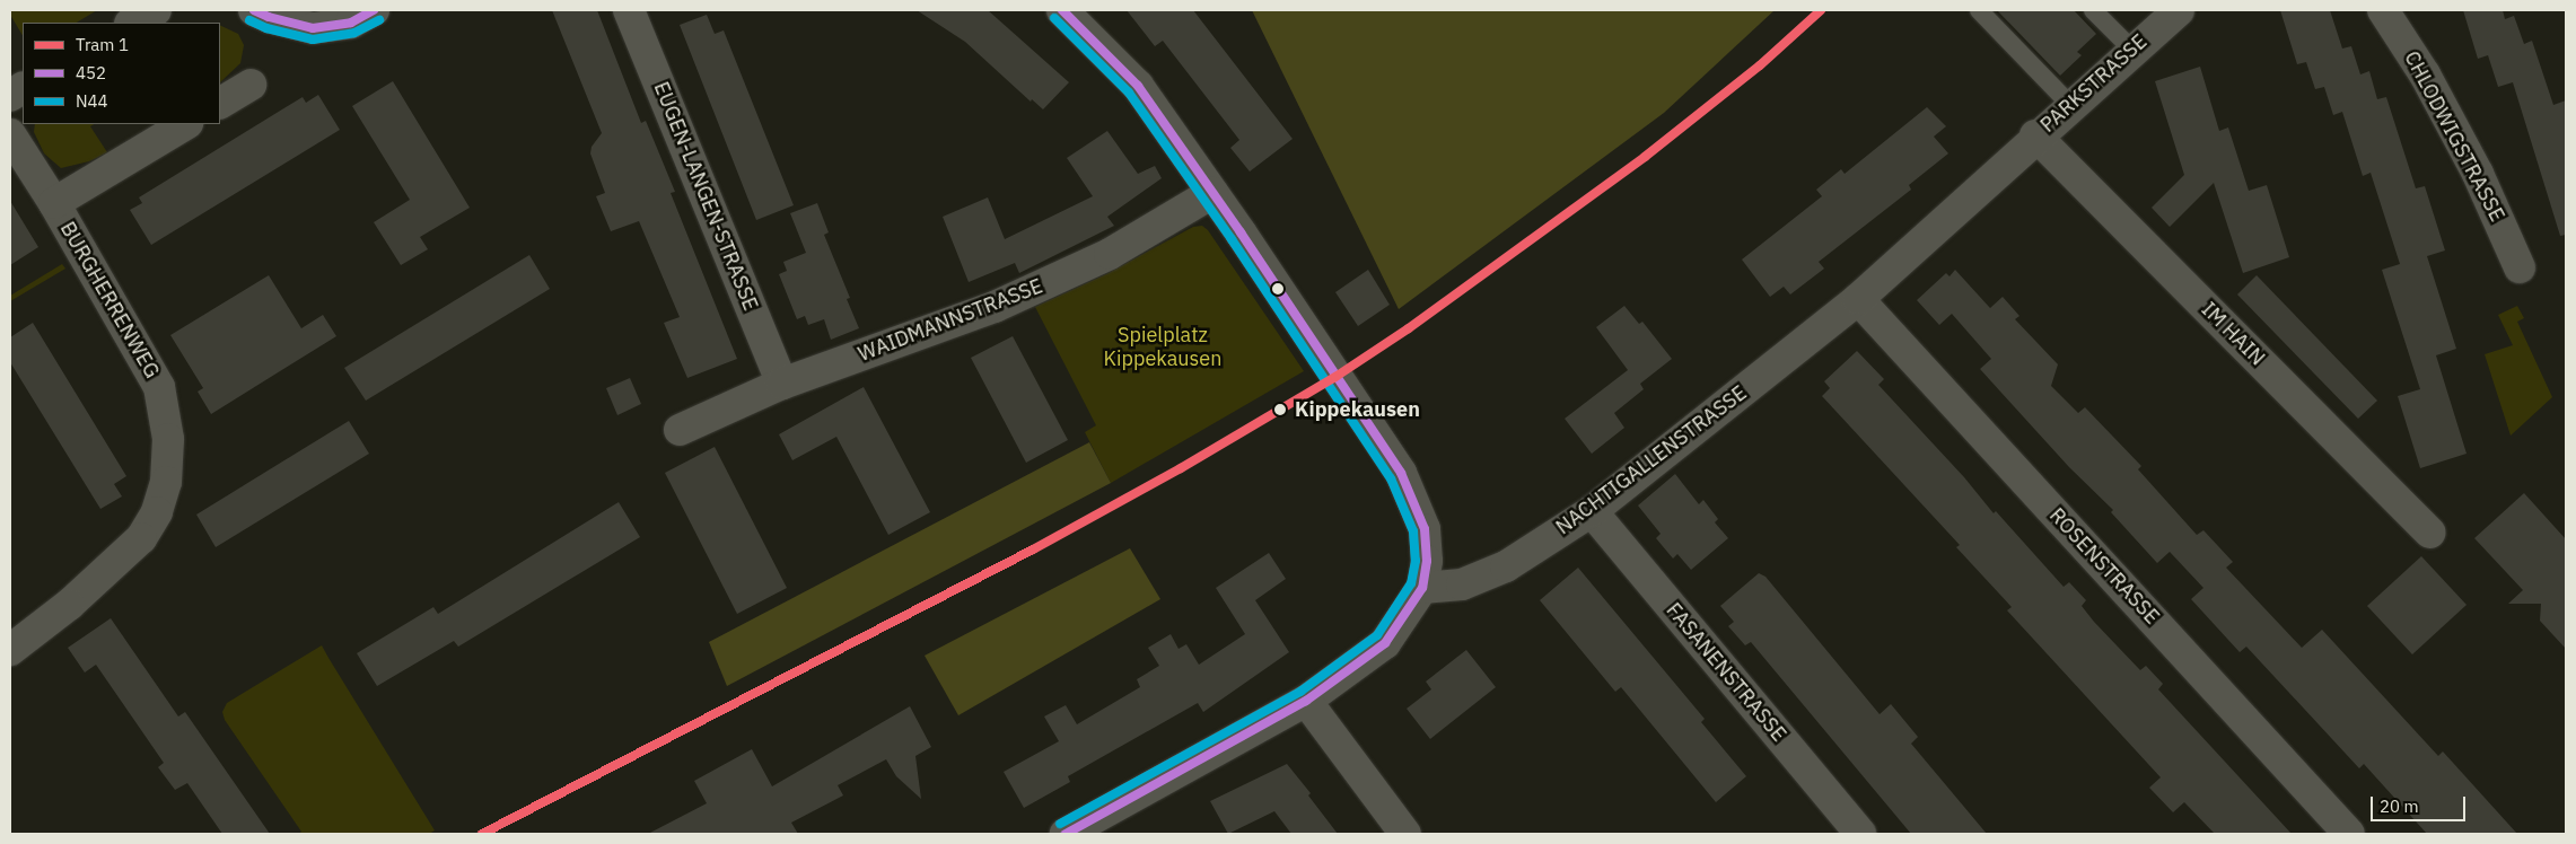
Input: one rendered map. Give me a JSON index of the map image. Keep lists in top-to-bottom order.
{
  "streets": {
    "street": [
      "PARKSTRASSE",
      "CHLODWIGSTRASSE",
      "EUGEN-LANGEN-STRASSE",
      "BURGHERRENWEG",
      "WAIDMANNSTRASSE",
      "IM HAIN",
      "NACHTIGALLENSTRASSE",
      "ROSENSTRASSE",
      "FASANENSTRASSE"
    ]
  },
  "crossings": [
    ["PARKSTRASSE", "IM HAIN"],
    ["PARKSTRASSE", "NACHTIGALLENSTRASSE"],
    ["EUGEN-LANGEN-STRASSE", "WAIDMANNSTRASSE"],
    ["IM HAIN", "NACHTIGALLENSTRASSE"],
    ["NACHTIGALLENSTRASSE", "ROSENSTRASSE"],
    ["NACHTIGALLENSTRASSE", "FASANENSTRASSE"]
  ],
  "parks": ["Spielplatz Kippekausen"],
  "places": ["Kippekausen"],
  "lines": ["tram line 1", "transit line 452", "transit line N44"],
  "legend": ["Tram 1", "452", "N44"],
  "scale_bar": "20 m"
}
